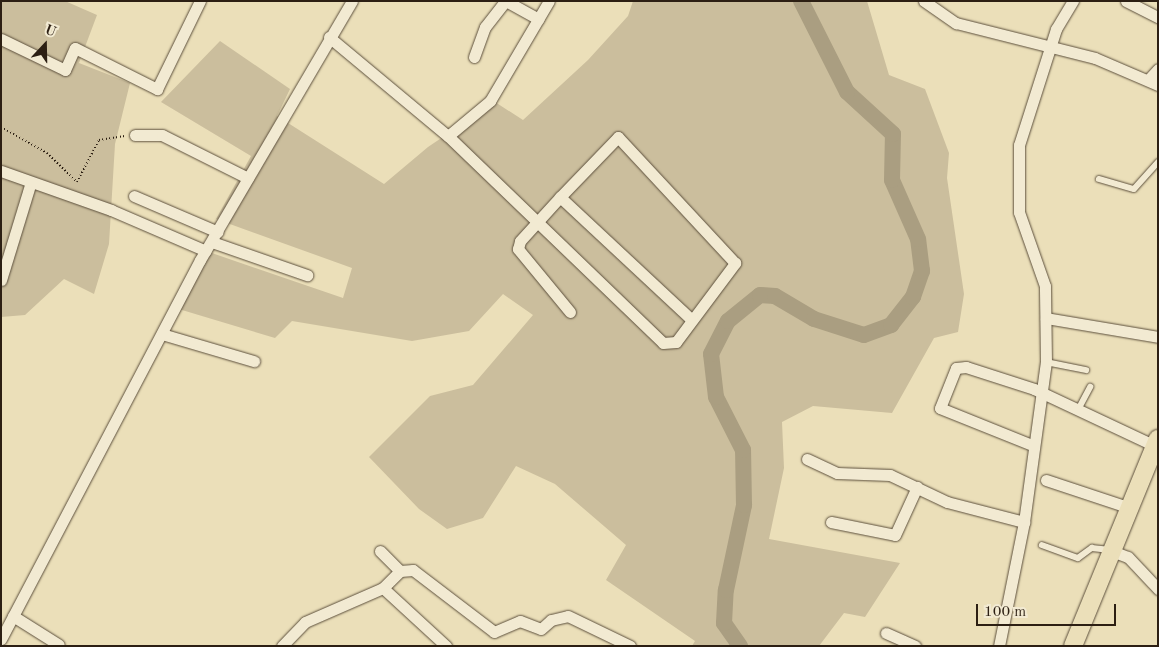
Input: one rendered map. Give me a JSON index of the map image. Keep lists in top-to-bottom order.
{
  "scale_bar": "100 m",
  "north": "top"
}
